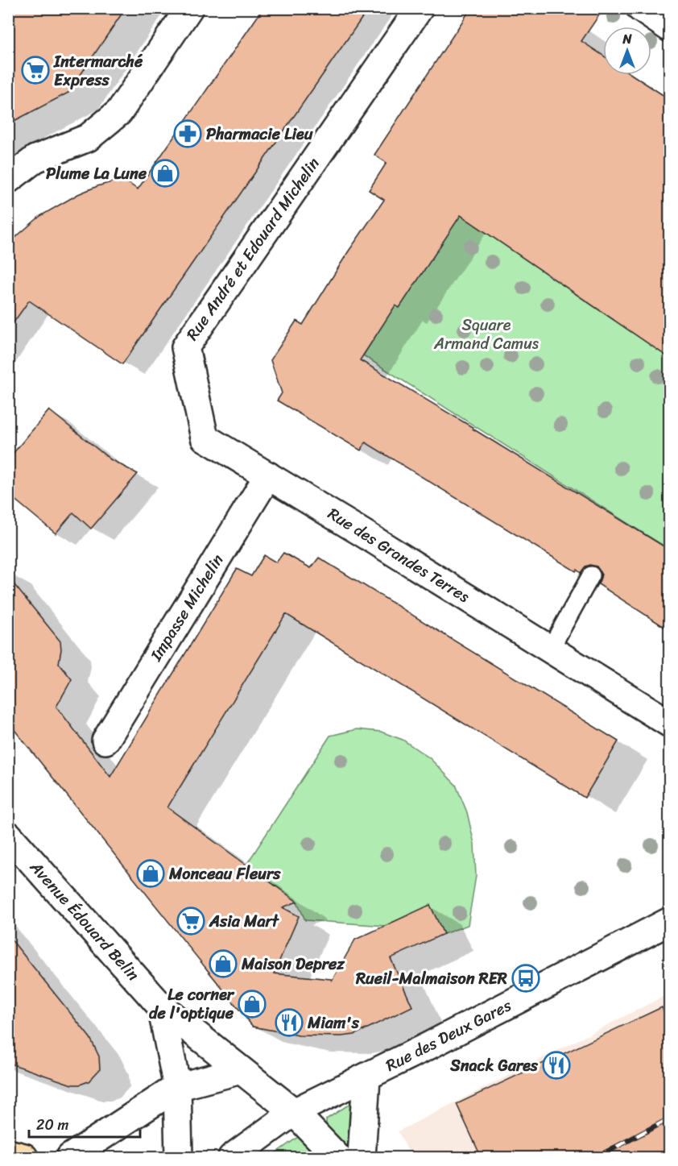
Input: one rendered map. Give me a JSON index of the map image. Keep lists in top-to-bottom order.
{
  "streets": {
    "street": [
      "Rue André et Edouard Michelin",
      "Rue des Grandes Terres",
      "Impasse Michelin",
      "Avenue Édouard Belin",
      "Rue des Deux Gares"
    ]
  },
  "crossings": [
    ["Rue André et Edouard Michelin", "Rue des Grandes Terres"],
    ["Rue des Grandes Terres", "Impasse Michelin"],
    ["Avenue Édouard Belin", "Rue des Deux Gares"]
  ],
  "parks": ["Square Armand Camus"],
  "places": {
    "supermarket": ["Intermarché Express", "Asia Mart"],
    "pharmacy": ["Pharmacie Lieu"],
    "shop": [
      "Plume La Lune",
      "Monceau Fleurs",
      "Maison Deprez",
      "Le corner de l'optique"
    ],
    "bus stop": ["Rueil-Malmaison RER"],
    "restaurant": ["Miam's", "Snack Gares"]
  },
  "scale_bar": "20 m",
  "north": "top"
}
